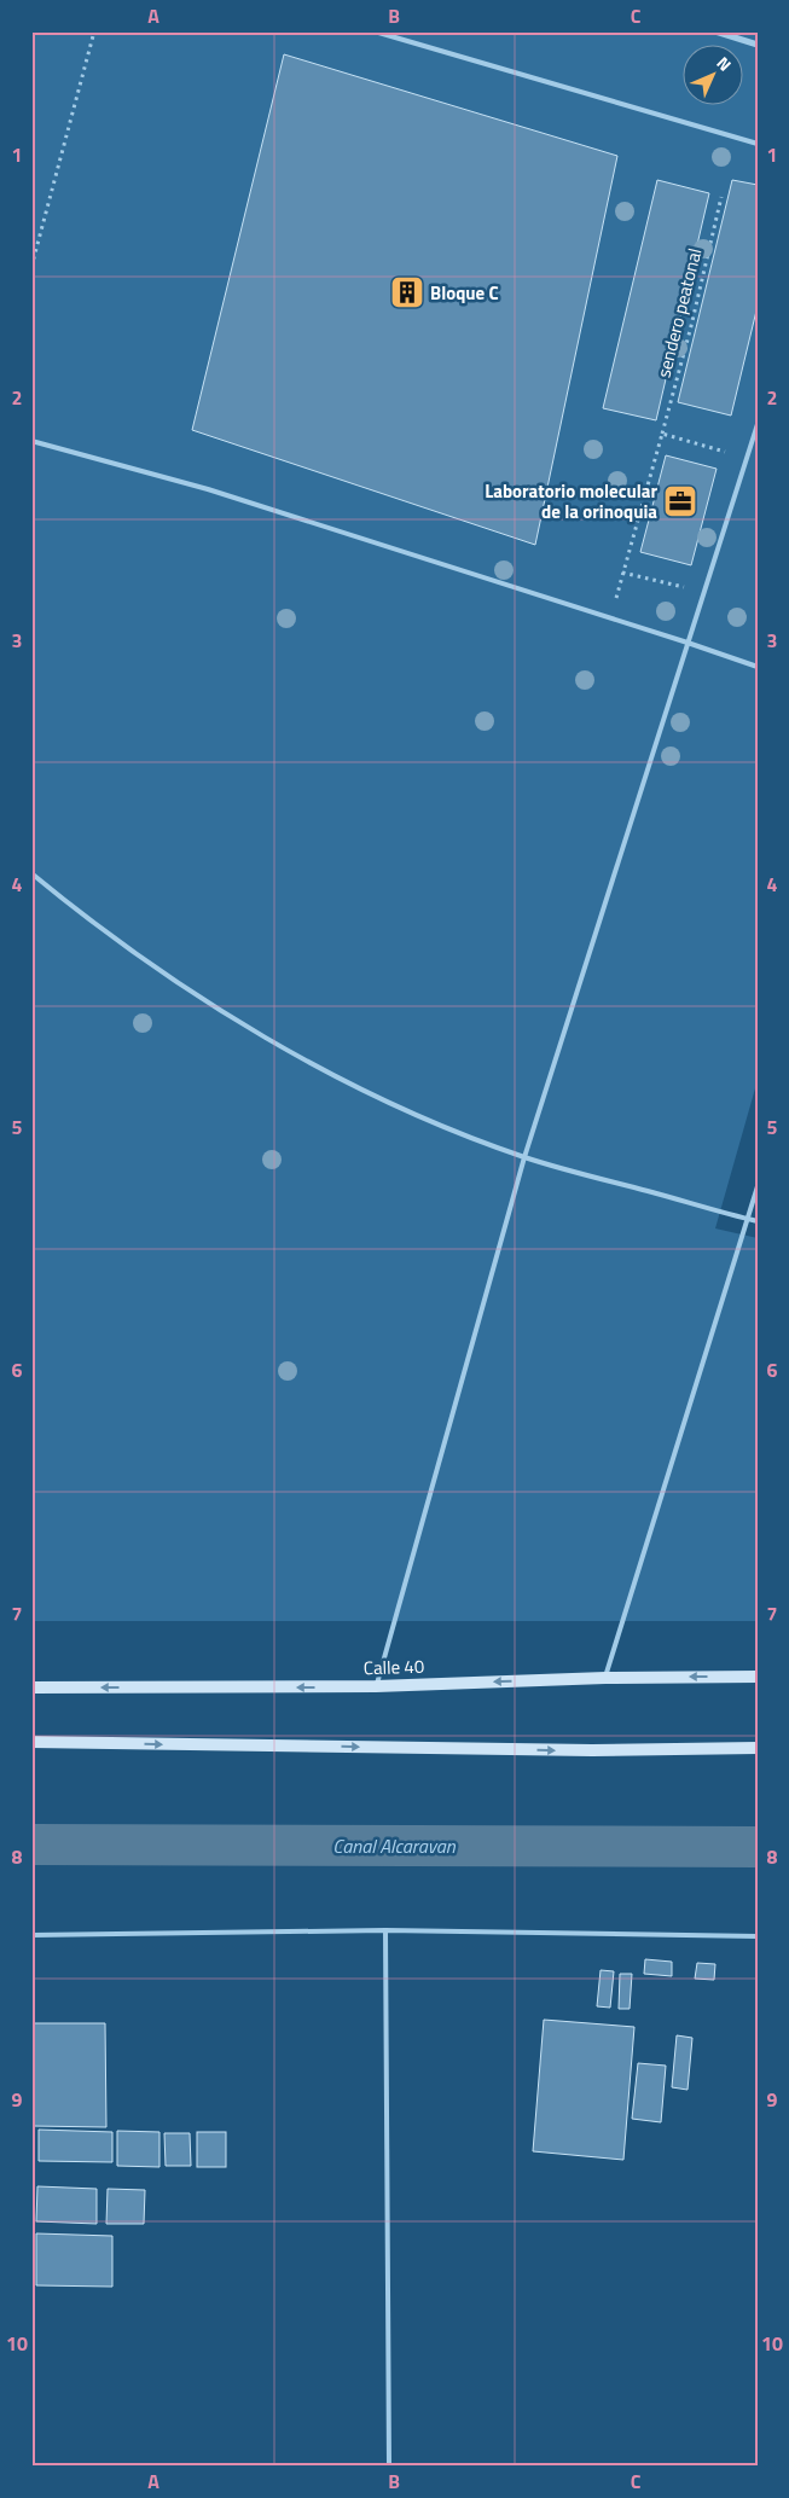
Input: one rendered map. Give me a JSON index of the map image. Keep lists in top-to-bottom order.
{
  "streets": {
    "main road": ["Calle 40"],
    "path": ["sendero peatonal"]
  },
  "water": ["Canal Alcaravan"],
  "places": {
    "building": ["Bloque C"],
    "office": ["Laboratorio molecular de la orinoquia"]
  },
  "north": "top right",
  "grid": {
    "columns": ["A", "B", "C"],
    "rows": [
      "1",
      "2",
      "3",
      "4",
      "5",
      "6",
      "7",
      "8",
      "9",
      "10"
    ]
  }
}
